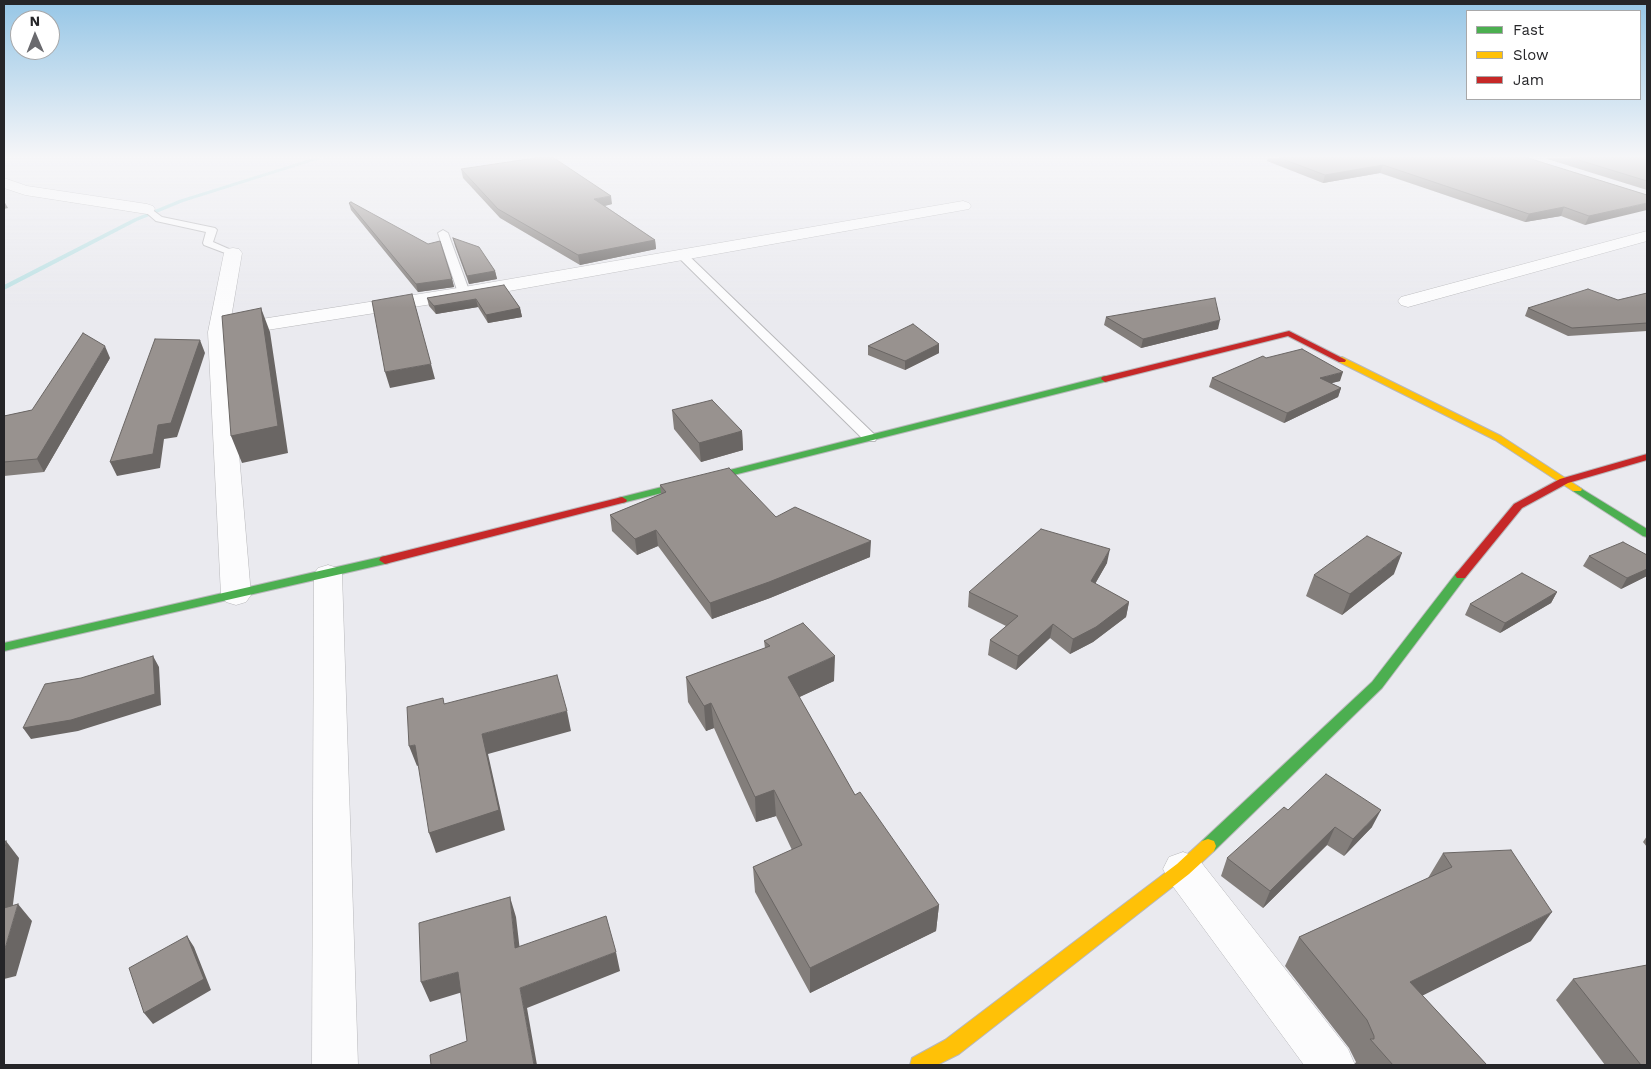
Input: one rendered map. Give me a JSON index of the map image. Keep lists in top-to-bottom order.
{
  "legend": ["Fast", "Slow", "Jam"],
  "north": "top"
}
